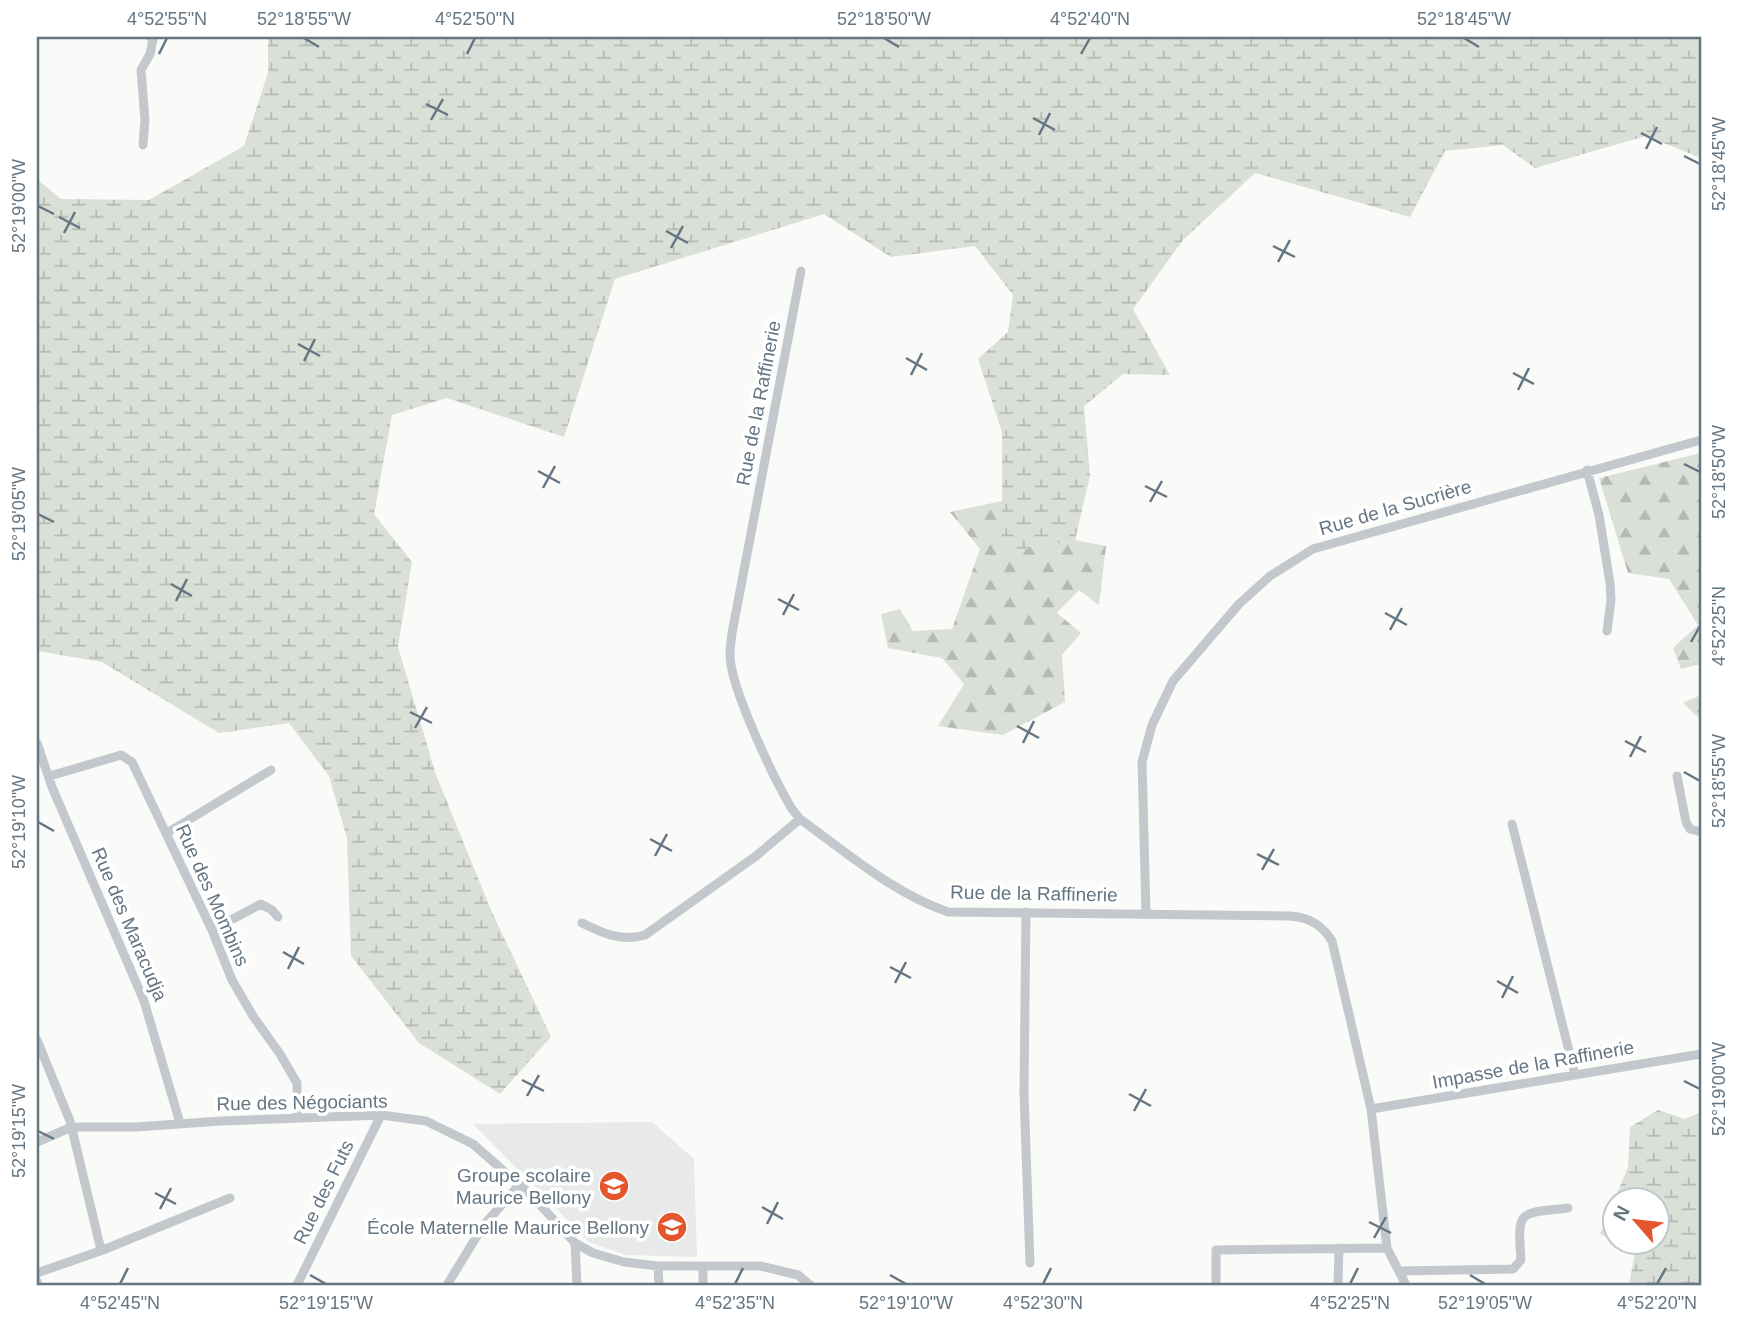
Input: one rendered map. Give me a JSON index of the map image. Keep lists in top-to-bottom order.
{
  "streets": {
    "street": [
      "Rue de la Raffinerie",
      "Rue de la Sucrière",
      "Rue des Mombins",
      "Rue des Maracudja",
      "Impasse de la Raffinerie",
      "Rue des Négociants",
      "Rue des Futs"
    ]
  },
  "crossings": [
    ["Rue de la Raffinerie", "Rue de la Sucrière"],
    ["Rue de la Raffinerie", "Impasse de la Raffinerie"],
    ["Rue des Mombins", "Rue des Maracudja"],
    ["Rue des Mombins", "Rue des Négociants"],
    ["Rue des Maracudja", "Rue des Négociants"],
    ["Rue des Négociants", "Rue des Futs"]
  ],
  "places": {
    "school or university": ["Groupe scolaire Maurice Bellony", "École Maternelle Maurice Bellony"]
  },
  "north": "top left",
  "coordinates": [
    "4°52'55\"N",
    "52°18'55\"W",
    "4°52'50\"N",
    "52°18'50\"W",
    "4°52'40\"N",
    "52°18'45\"W",
    "52°19'00\"W",
    "52°19'05\"W",
    "4°52'25\"N",
    "52°19'10\"W",
    "52°19'15\"W",
    "4°52'45\"N",
    "4°52'35\"N",
    "4°52'30\"N",
    "4°52'20\"N"
  ]
}
